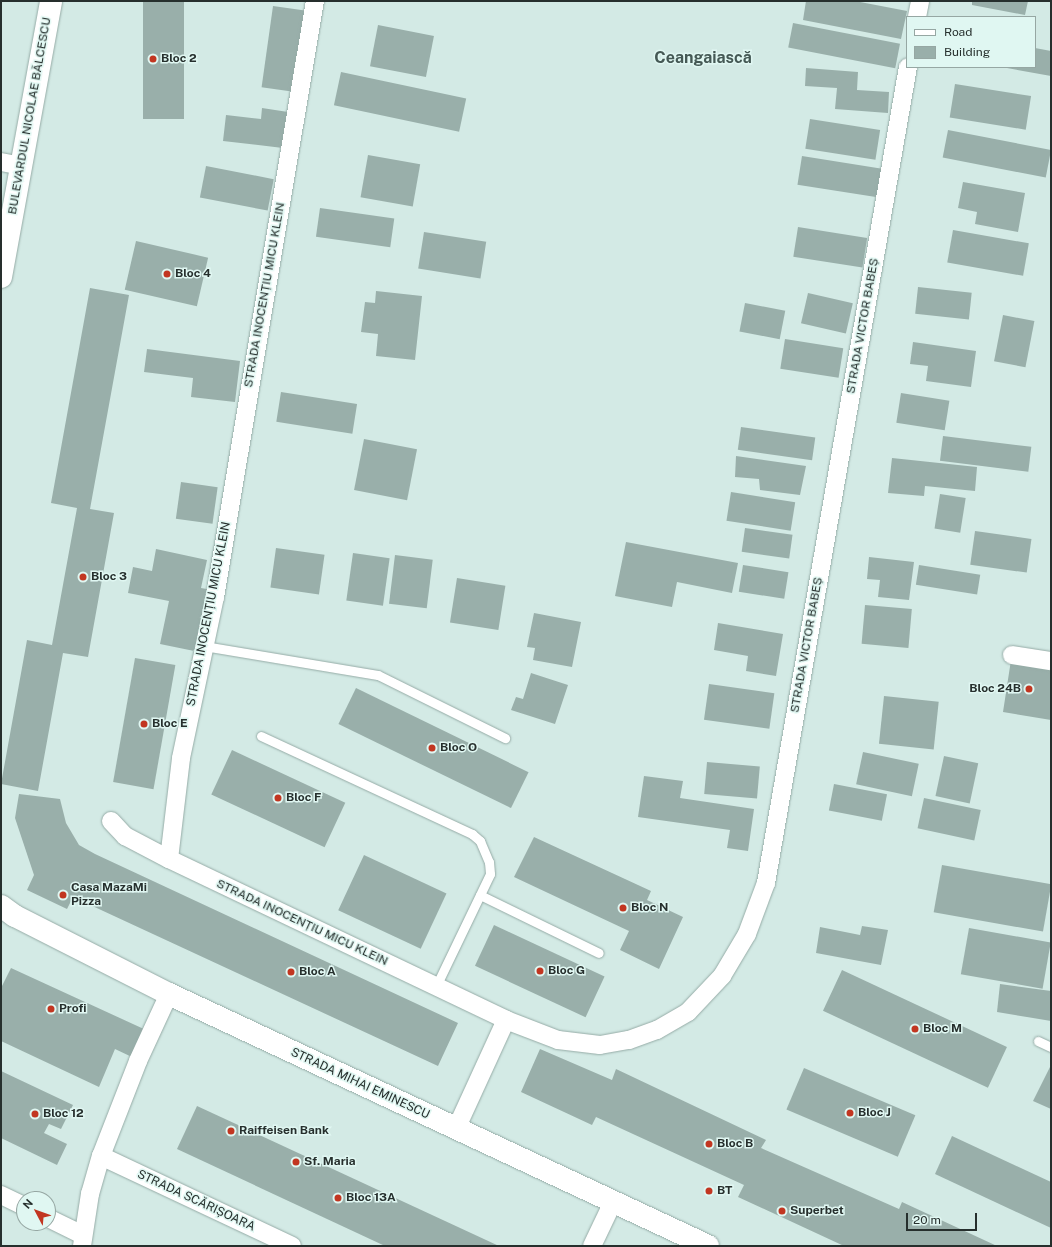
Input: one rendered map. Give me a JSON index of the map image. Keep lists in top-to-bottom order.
{
  "streets": {
    "street": [
      "BULEVARDUL NICOLAE BĂLCESCU",
      "STRADA INOCENȚIU MICU KLEIN",
      "STRADA VICTOR BABEȘ",
      "STRADA MIHAI EMINESCU",
      "STRADA SCĂRIȘOARA"
    ]
  },
  "crossings": [
    ["STRADA INOCENȚIU MICU KLEIN", "STRADA VICTOR BABEȘ"]
  ],
  "districts": ["Ceangaiască"],
  "places": [
    "Bloc 2",
    "Bloc 4",
    "Bloc 3",
    "Bloc 24B",
    "Bloc E",
    "Bloc O",
    "Bloc F",
    "Casa MazaMi Pizza",
    "Bloc N",
    "Bloc G",
    "Bloc A",
    "Profi",
    "Bloc M",
    "Bloc J",
    "Bloc 12",
    "Raiffeisen Bank",
    "Bloc B",
    "Sf. Maria",
    "BT",
    "Bloc 13A",
    "Superbet"
  ],
  "legend": ["Road", "Building"],
  "scale_bar": "20 m",
  "north": "top left"
}
